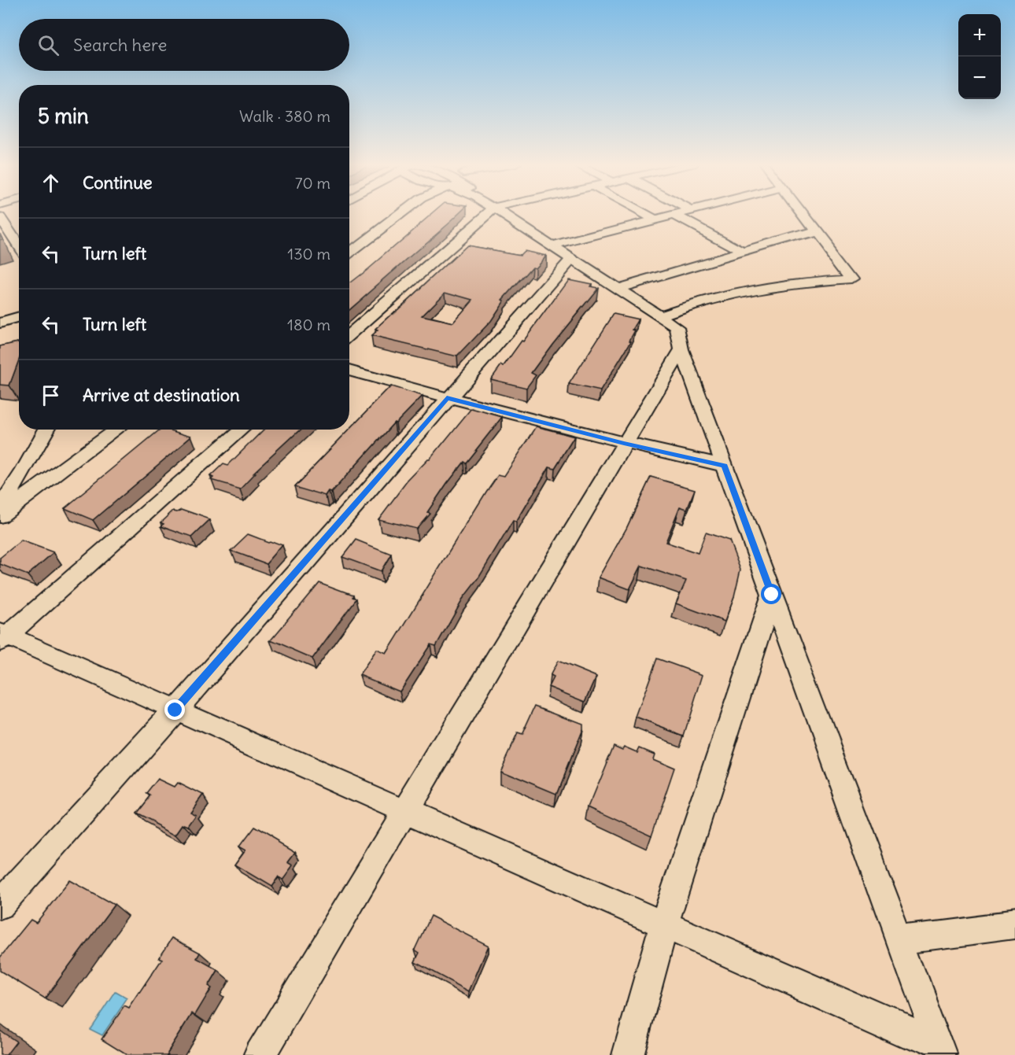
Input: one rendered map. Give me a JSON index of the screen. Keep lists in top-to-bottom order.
{
  "page": {
    "map_buttons": ["+", "−"],
    "search": "Search here",
    "heading": ["5 min", "Walk · 380 m"],
    "list": [
      ["Continue", "70 m"],
      ["Turn left", "130 m"],
      ["Turn left", "180 m"],
      "Arrive at destination"
    ]
  }
}
